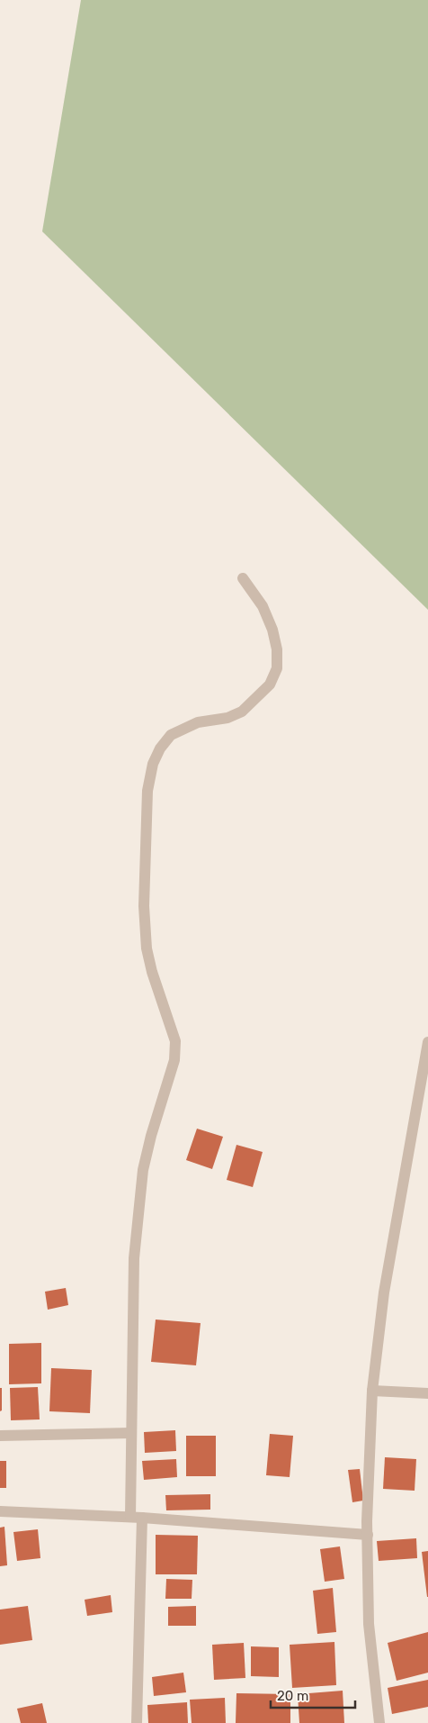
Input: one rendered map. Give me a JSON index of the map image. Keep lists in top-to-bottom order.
{
  "scale_bar": "20 m"
}
